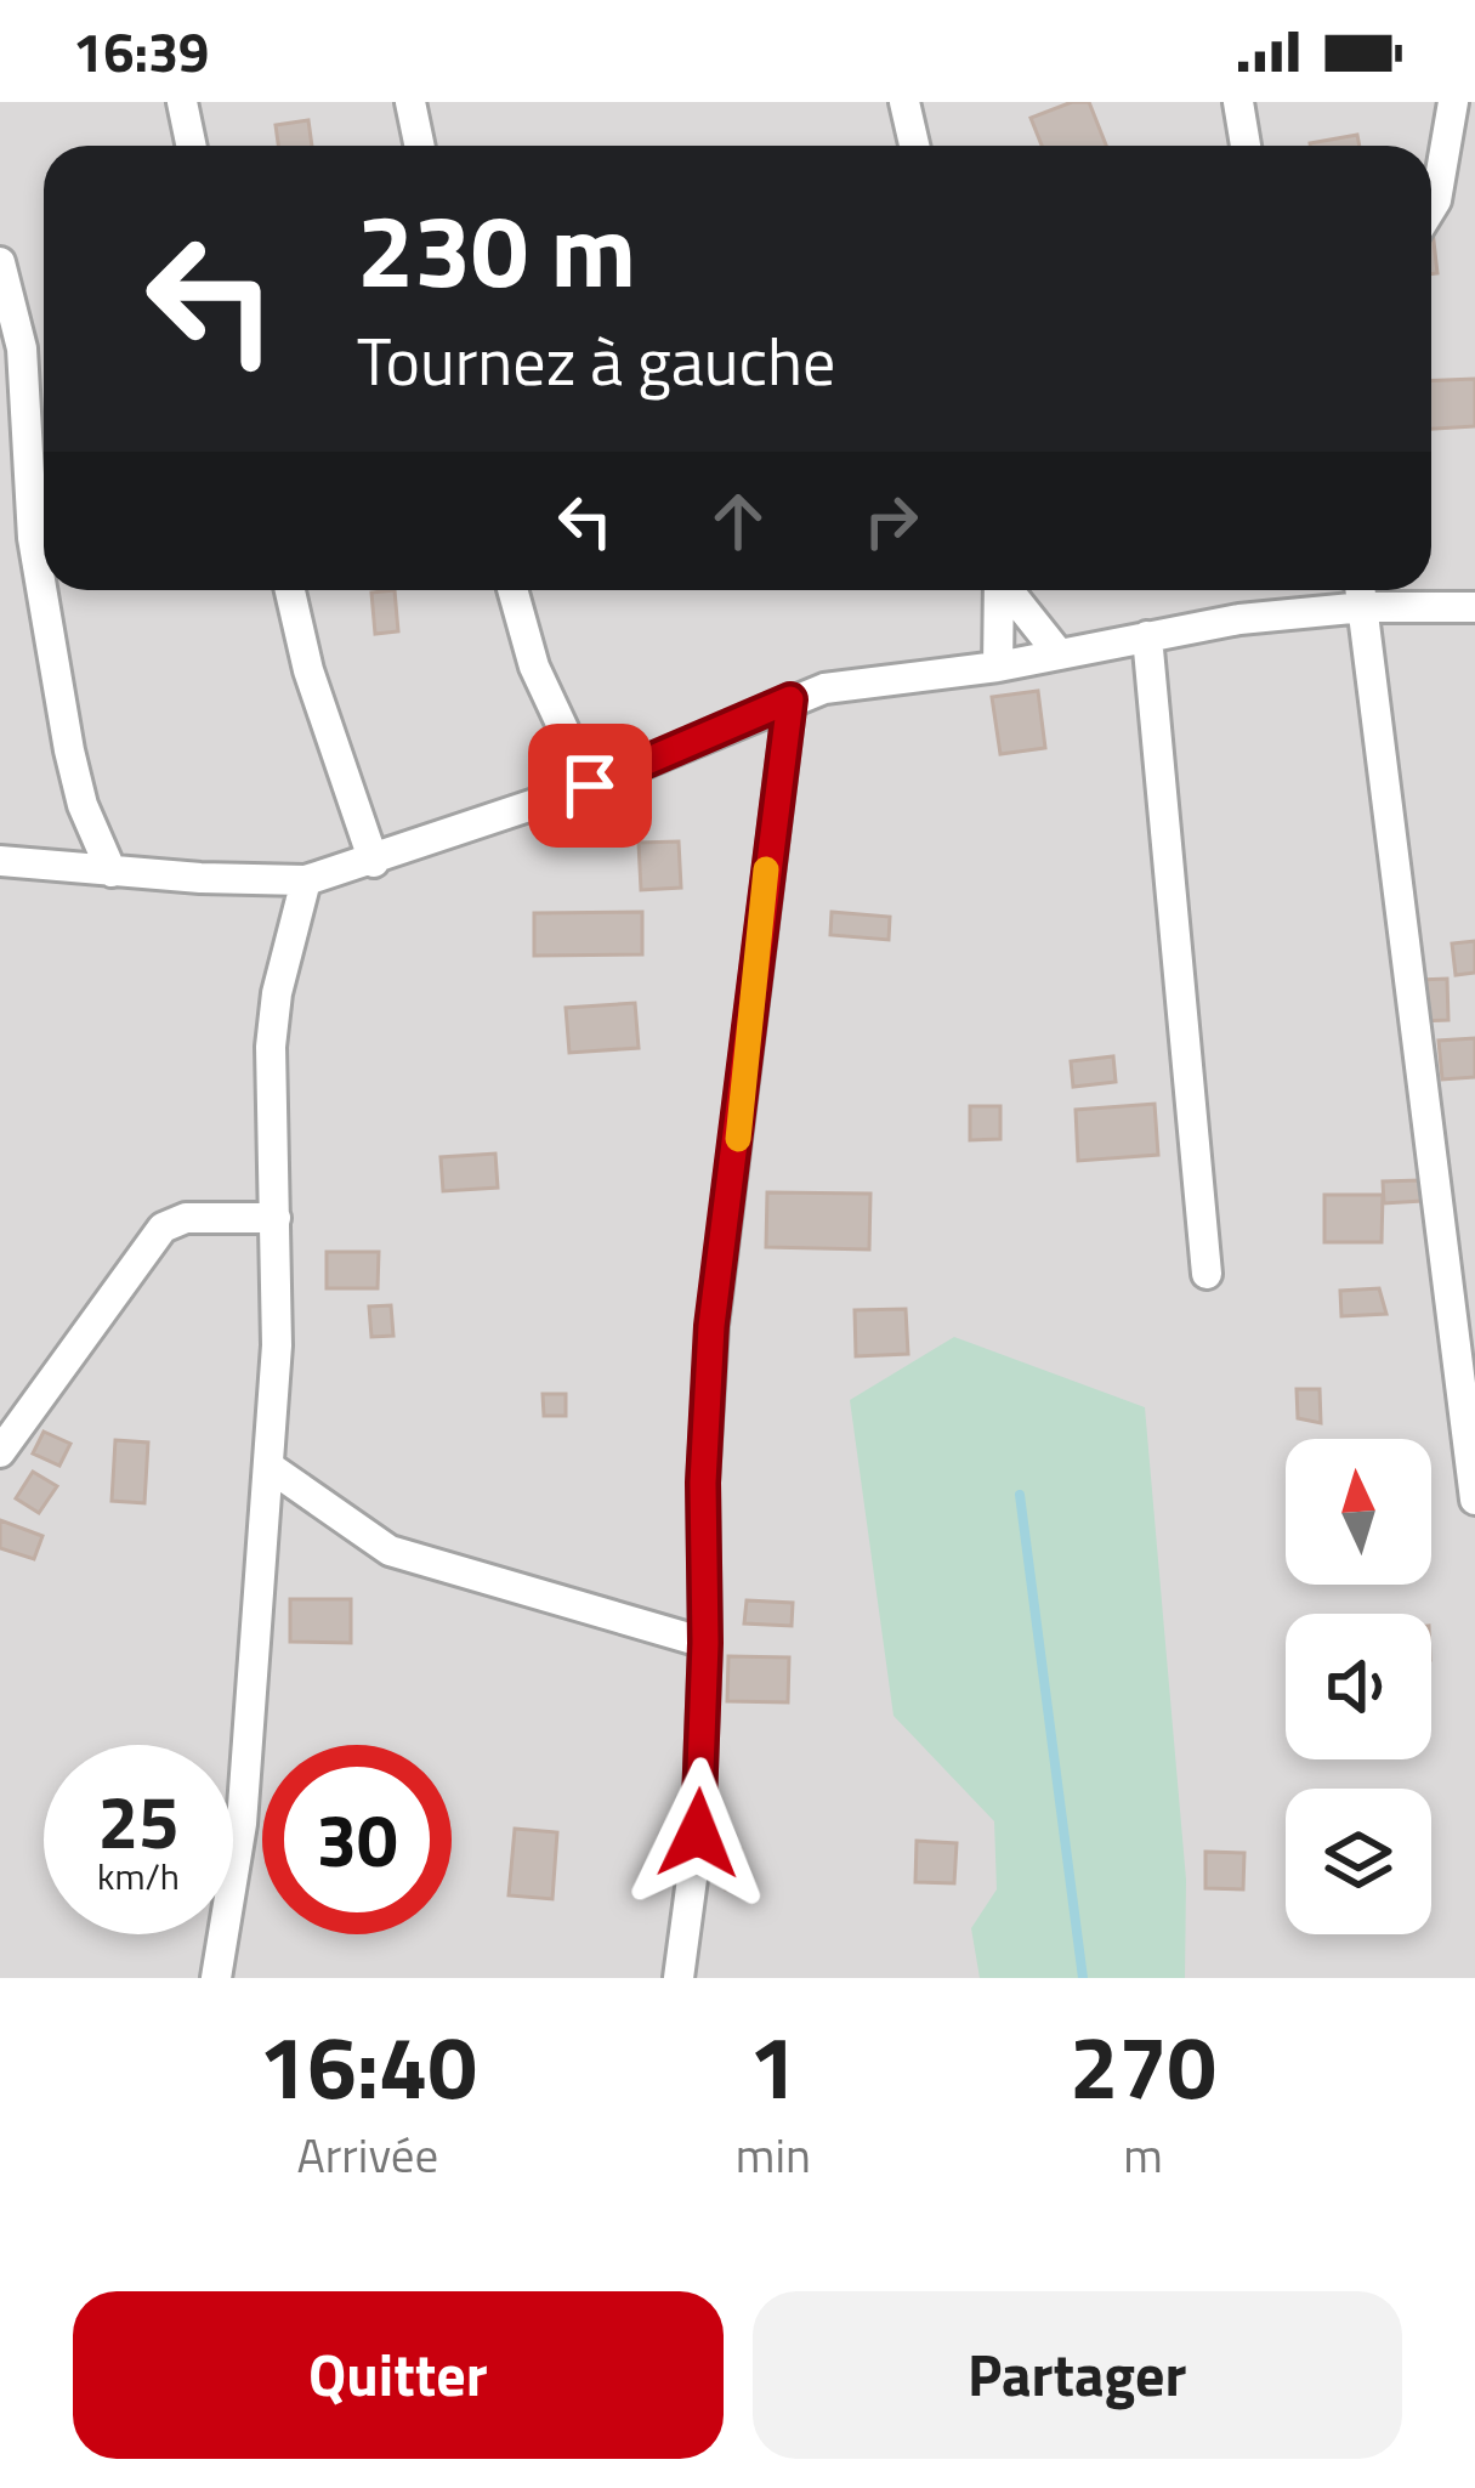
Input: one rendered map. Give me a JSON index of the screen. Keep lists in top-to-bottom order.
{
  "north": "top",
  "page": {
    "status": "16:39",
    "turn": ["230 m", "Tournez à gauche"],
    "speed": "25 km/h",
    "limit": "30",
    "eta": [
      "16:40",
      "Arrivée",
      "1",
      "min",
      "270",
      "m"
    ],
    "buttons": ["Quitter", "Partager"]
  }
}
